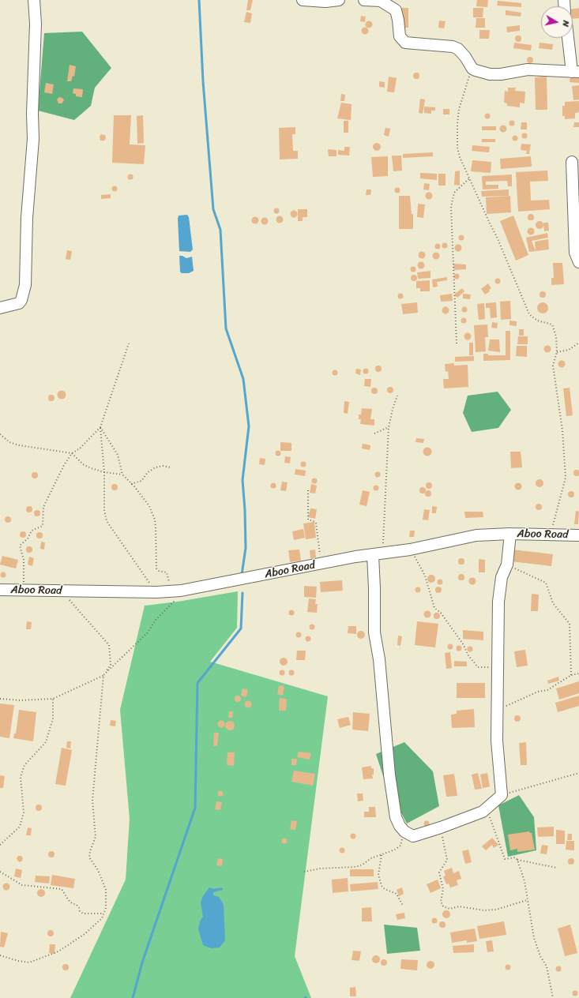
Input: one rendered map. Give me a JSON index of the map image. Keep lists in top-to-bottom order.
{
  "streets": {
    "street": ["Aboo Road"]
  },
  "north": "right"
}
